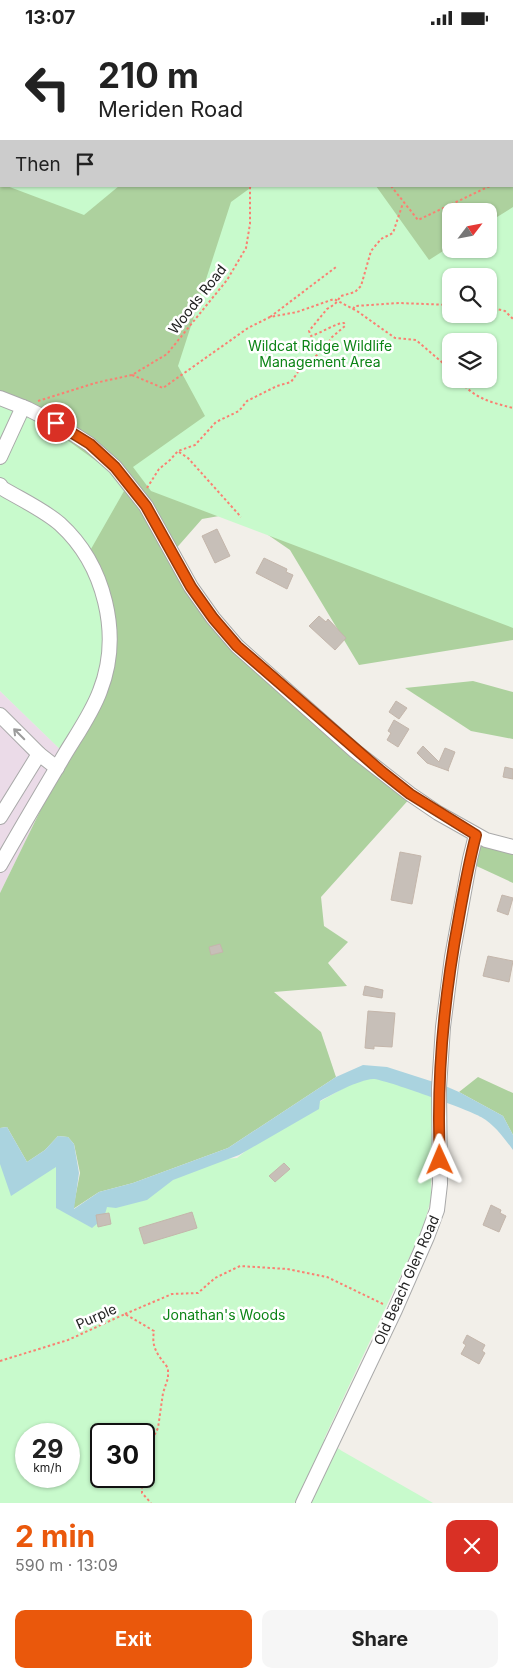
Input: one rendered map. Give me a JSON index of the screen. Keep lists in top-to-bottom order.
{
  "streets": {
    "street": ["Old Beach Glen Road"],
    "path": ["Woods Road", "Purple"]
  },
  "parks": ["Wildcat Ridge Wildlife Management Area", "Jonathan's Woods"],
  "north": "top right",
  "page": {
    "status": "13:07",
    "turn": ["210 m", "Meriden Road"],
    "then": "Then",
    "speed": "29 km/h",
    "limit": "30",
    "heading": ["2 min", "590 m · 13:09"],
    "buttons": ["Exit", "Share"]
  }
}
